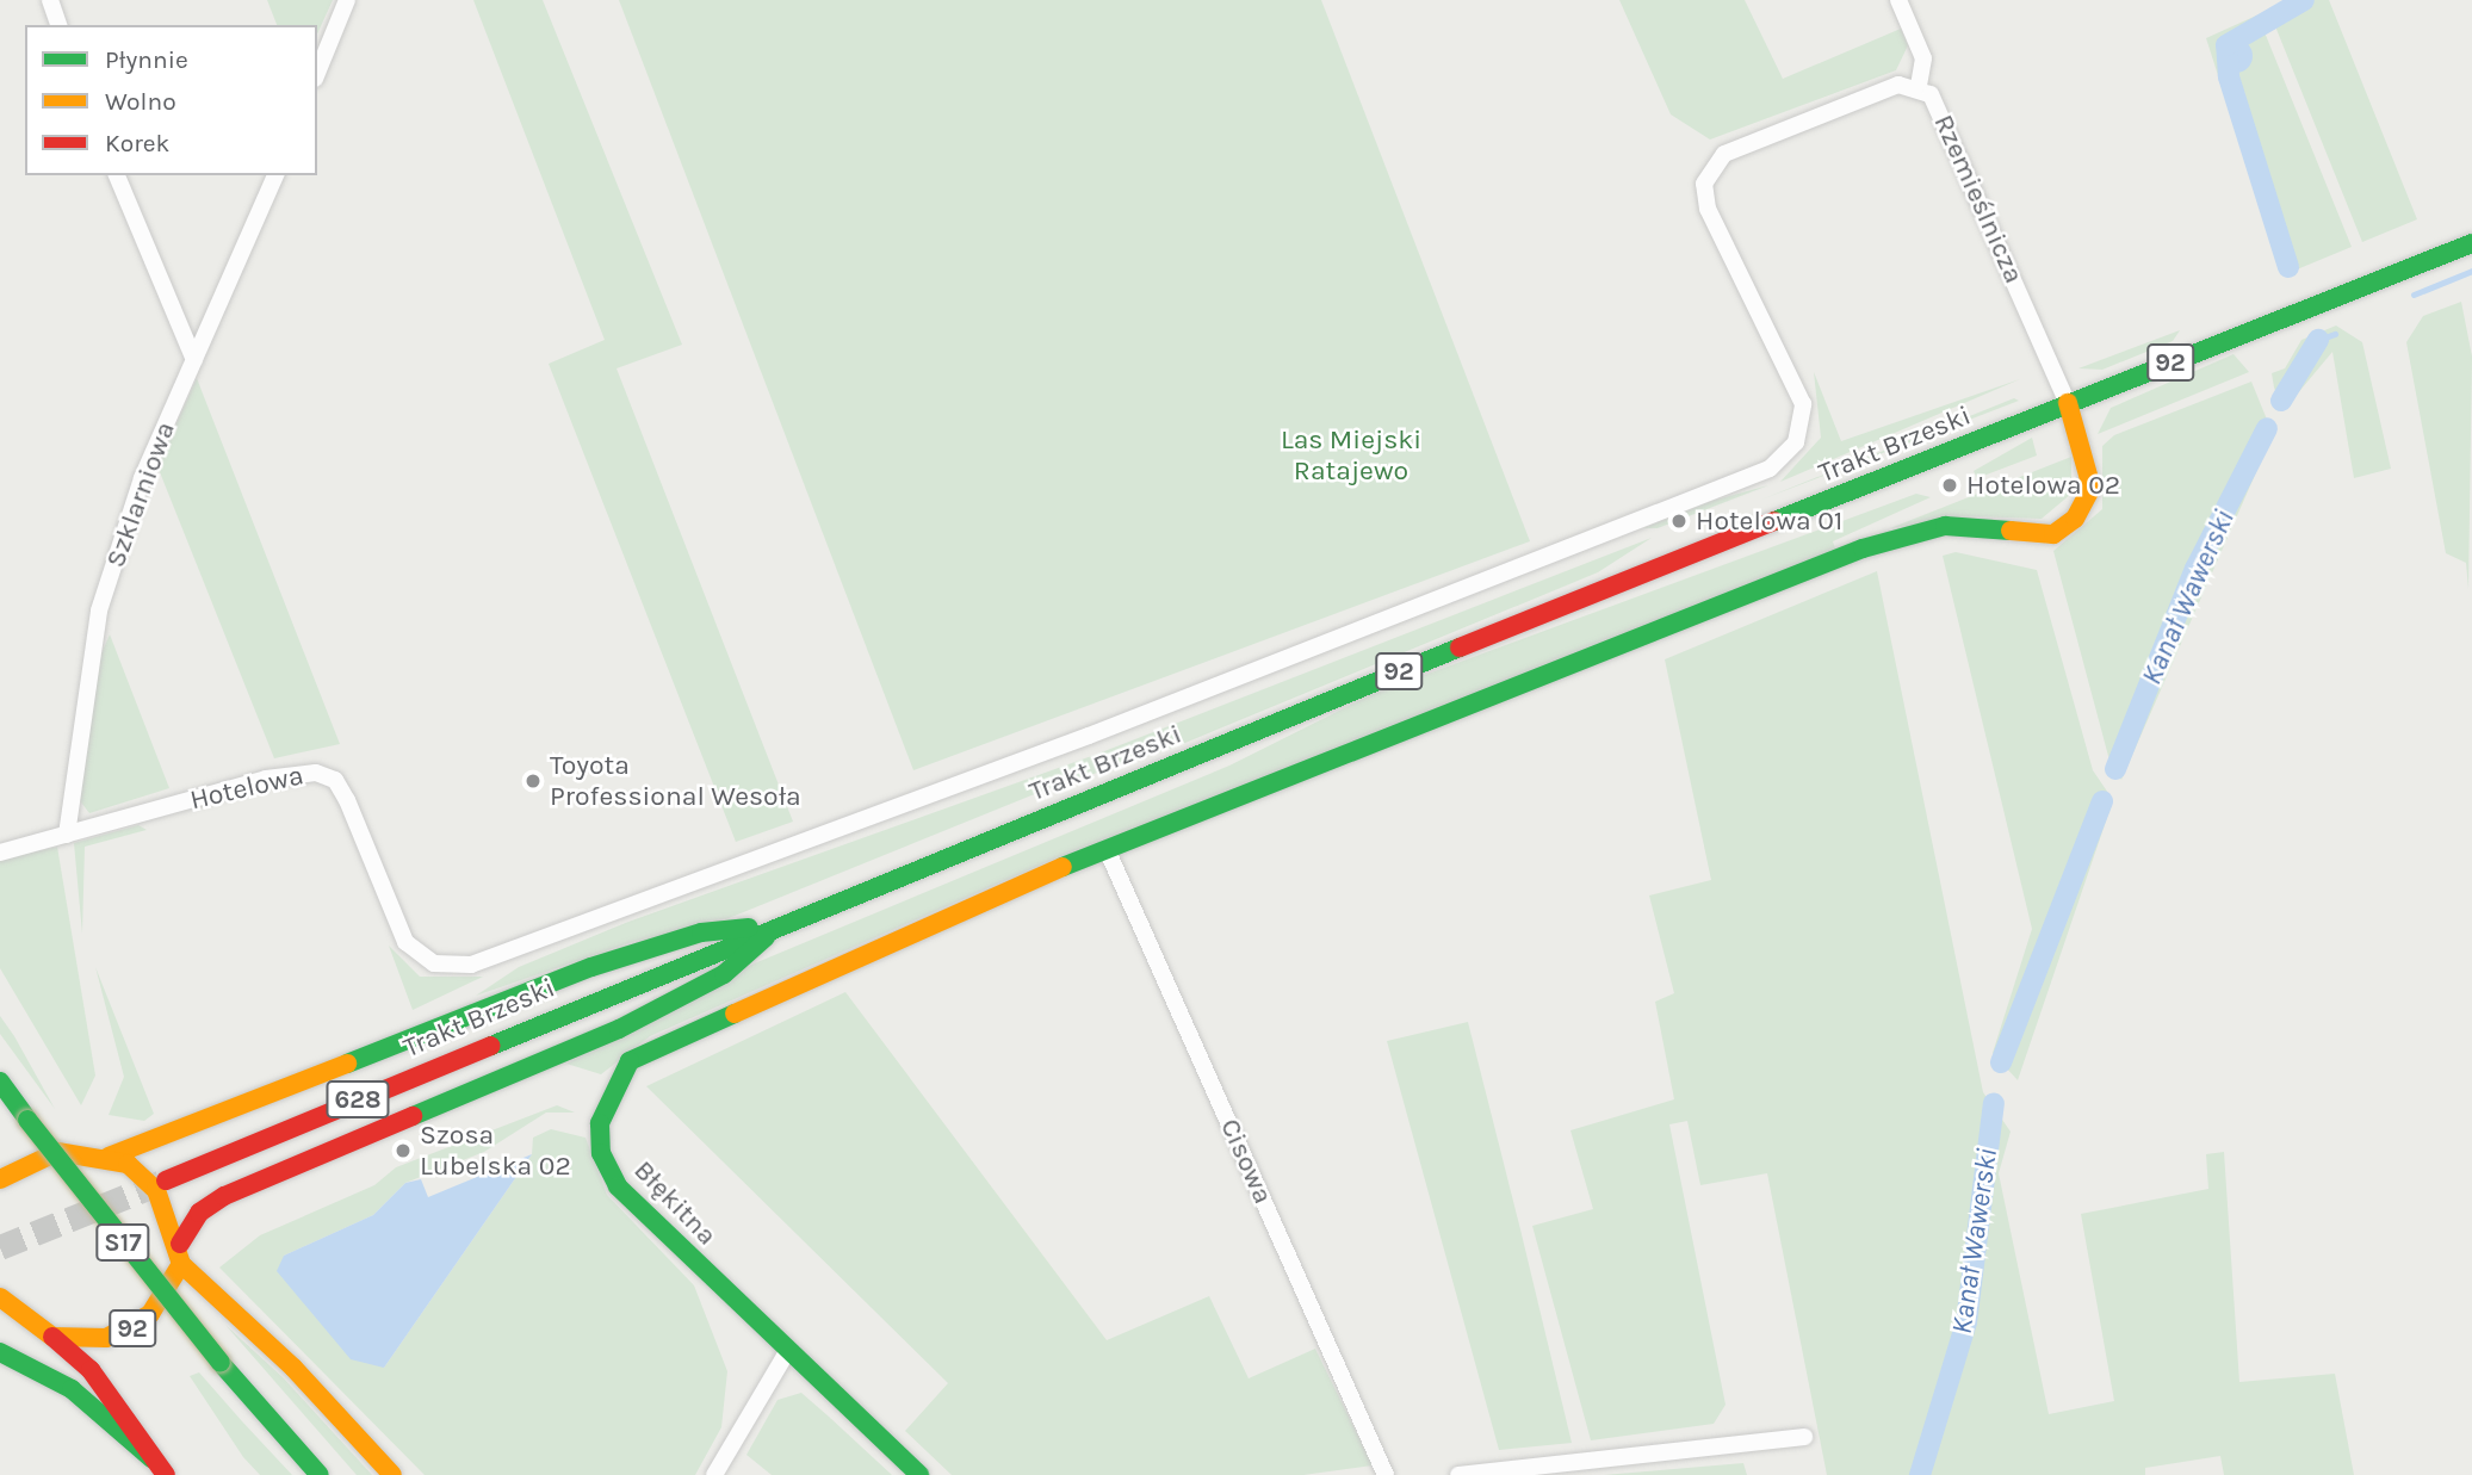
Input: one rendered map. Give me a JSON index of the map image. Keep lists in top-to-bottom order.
{
  "streets": {
    "main road": [
      "92",
      "Trakt Brzeski",
      "628",
      "Błękitna",
      "S17"
    ],
    "street": [
      "Rzemieślnicza",
      "Szklarniowa",
      "Hotelowa",
      "Cisowa"
    ]
  },
  "crossings": [
    ["Rzemieślnicza", "Trakt Brzeski"],
    ["Rzemieślnicza", "Hotelowa"],
    ["Szklarniowa", "Hotelowa"],
    ["Cisowa", "Błękitna"]
  ],
  "water": ["Kanał Wawerski"],
  "parks": ["Las Miejski Ratajewo"],
  "places": [
    "Hotelowa 02",
    "Hotelowa 01",
    "Toyota Professional Wesoła",
    "Szosa Lubelska 02"
  ],
  "legend": ["Płynnie", "Wolno", "Korek"]
}
